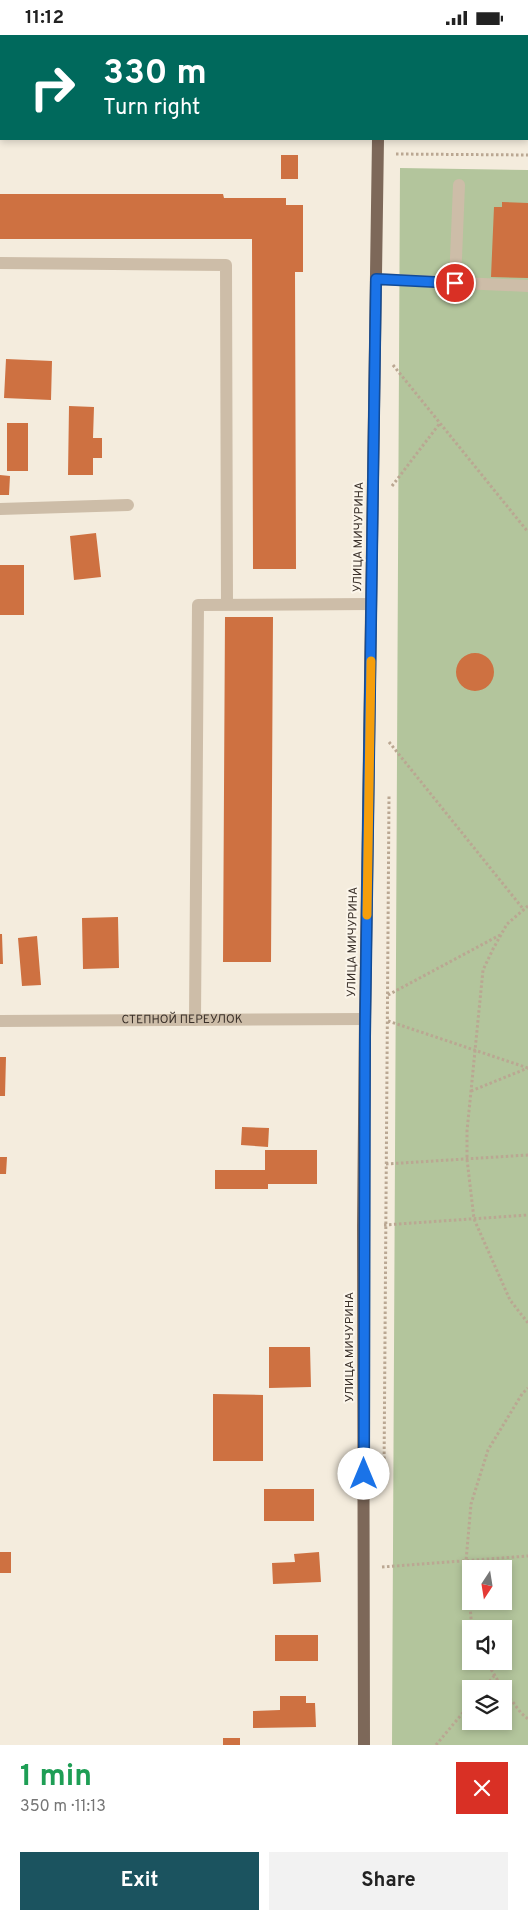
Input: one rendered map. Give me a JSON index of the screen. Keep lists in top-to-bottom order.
{
  "streets": {
    "main road": ["УЛИЦА МИЧУРИНА"],
    "street": ["СТЕПНОЙ ПЕРЕУЛОК"]
  },
  "crossings": [
    ["УЛИЦА МИЧУРИНА", "СТЕПНОЙ ПЕРЕУЛОК"]
  ],
  "north": "bottom",
  "page": {
    "status": "11:12",
    "turn": ["330 m", "Turn right"],
    "heading": ["1 min", "350 m · 11:13"],
    "buttons": ["Exit", "Share"]
  }
}
